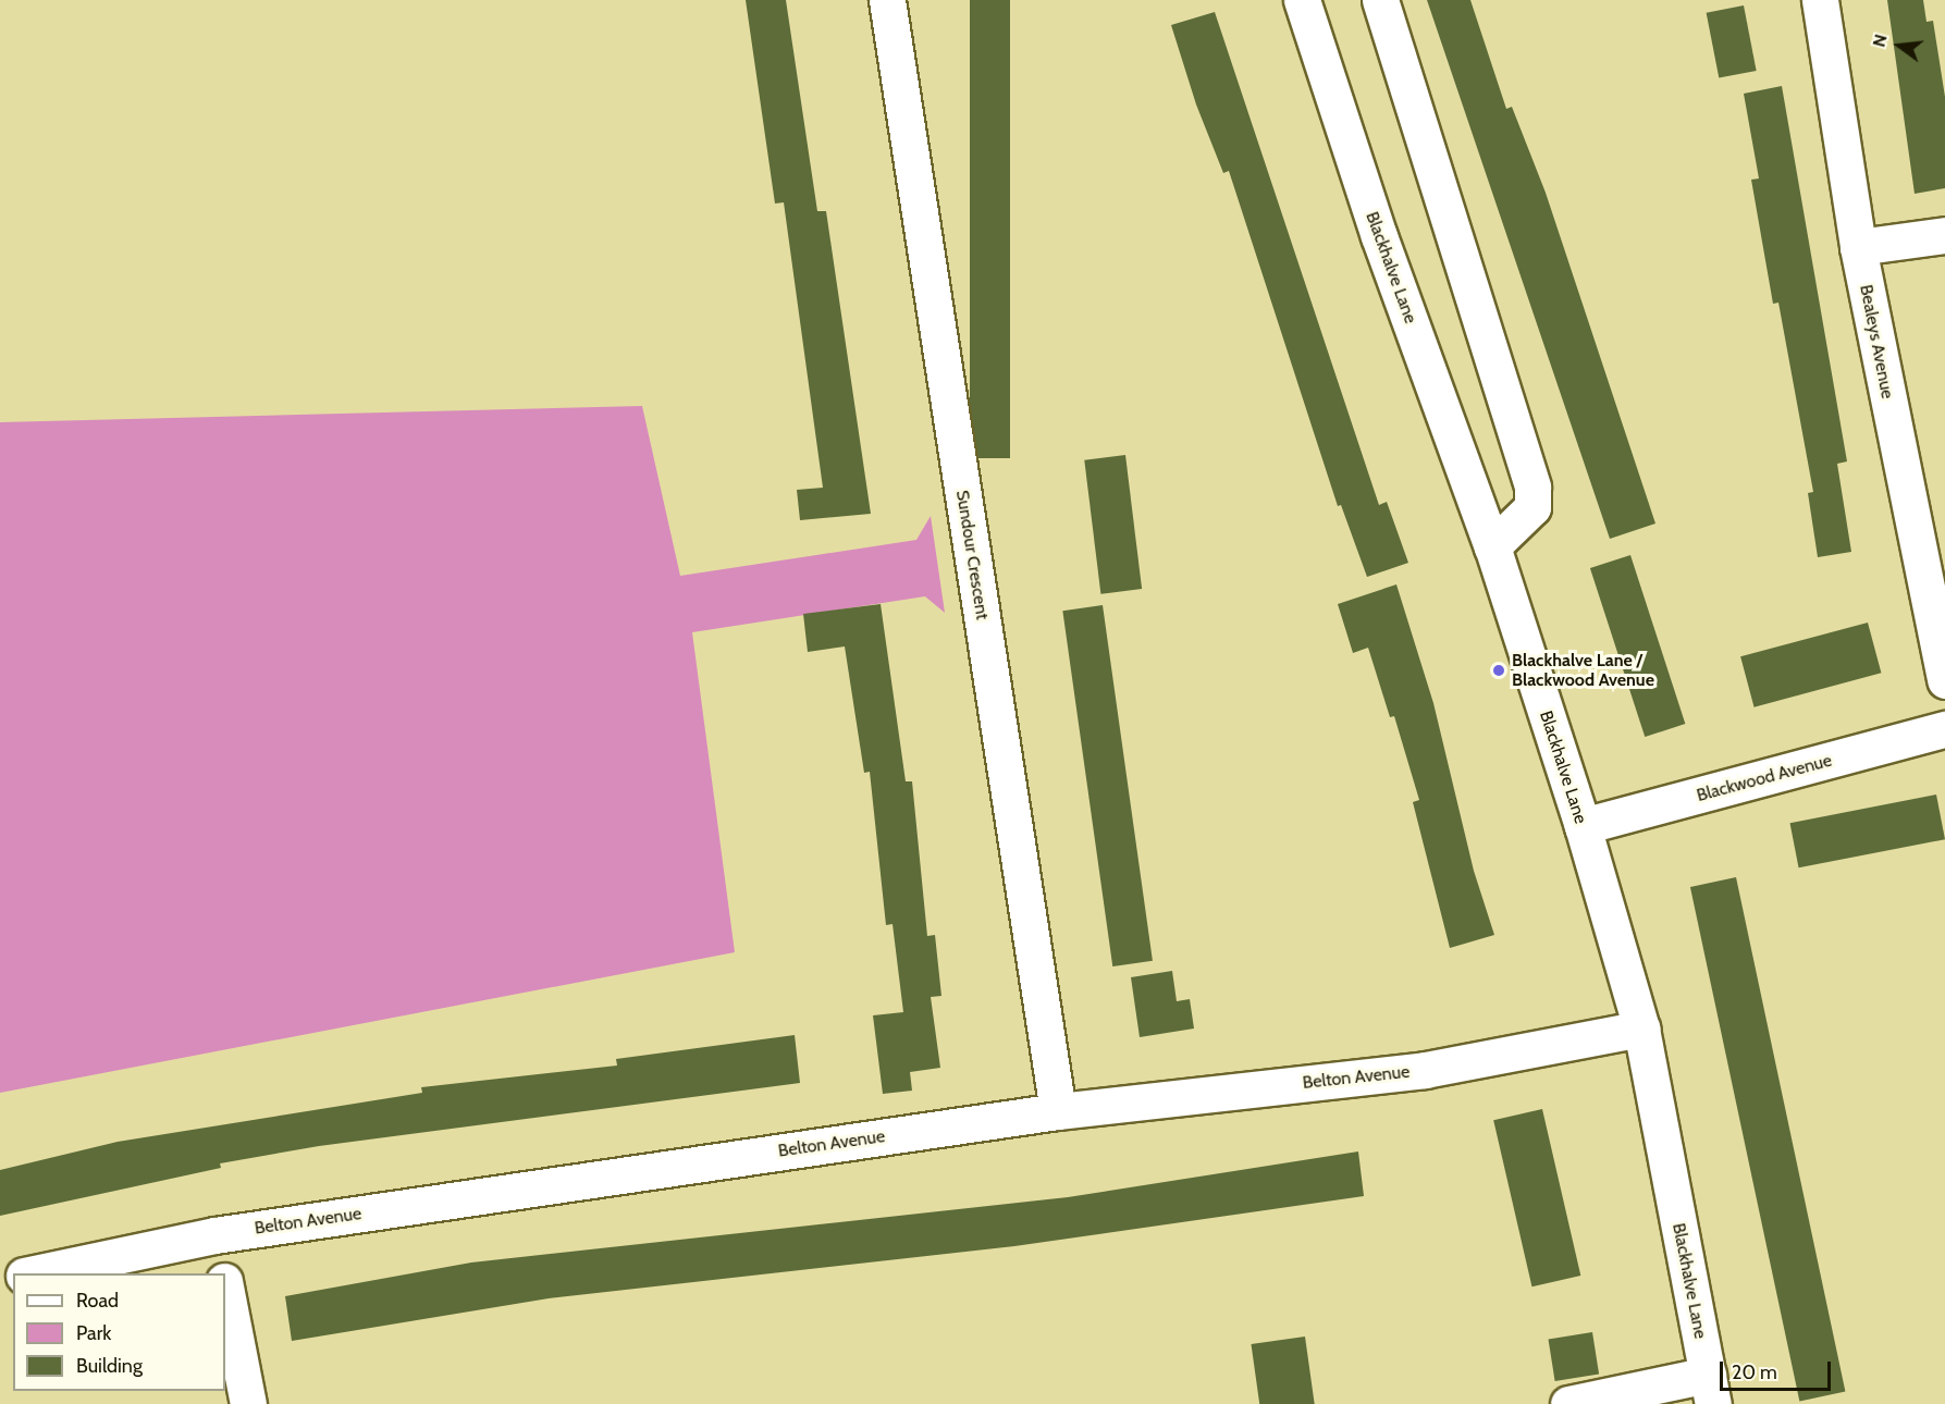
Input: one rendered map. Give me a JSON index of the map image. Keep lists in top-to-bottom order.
{
  "streets": {
    "street": [
      "Blackhalve Lane",
      "Bealeys Avenue",
      "Sundour Crescent",
      "Blackwood Avenue",
      "Belton Avenue"
    ]
  },
  "crossings": [
    ["Blackhalve Lane", "Blackwood Avenue"],
    ["Blackhalve Lane", "Belton Avenue"],
    ["Sundour Crescent", "Belton Avenue"]
  ],
  "places": ["Blackhalve Lane / Blackwood Avenue"],
  "legend": ["Road", "Park", "Building"],
  "scale_bar": "20 m",
  "north": "left"
}
